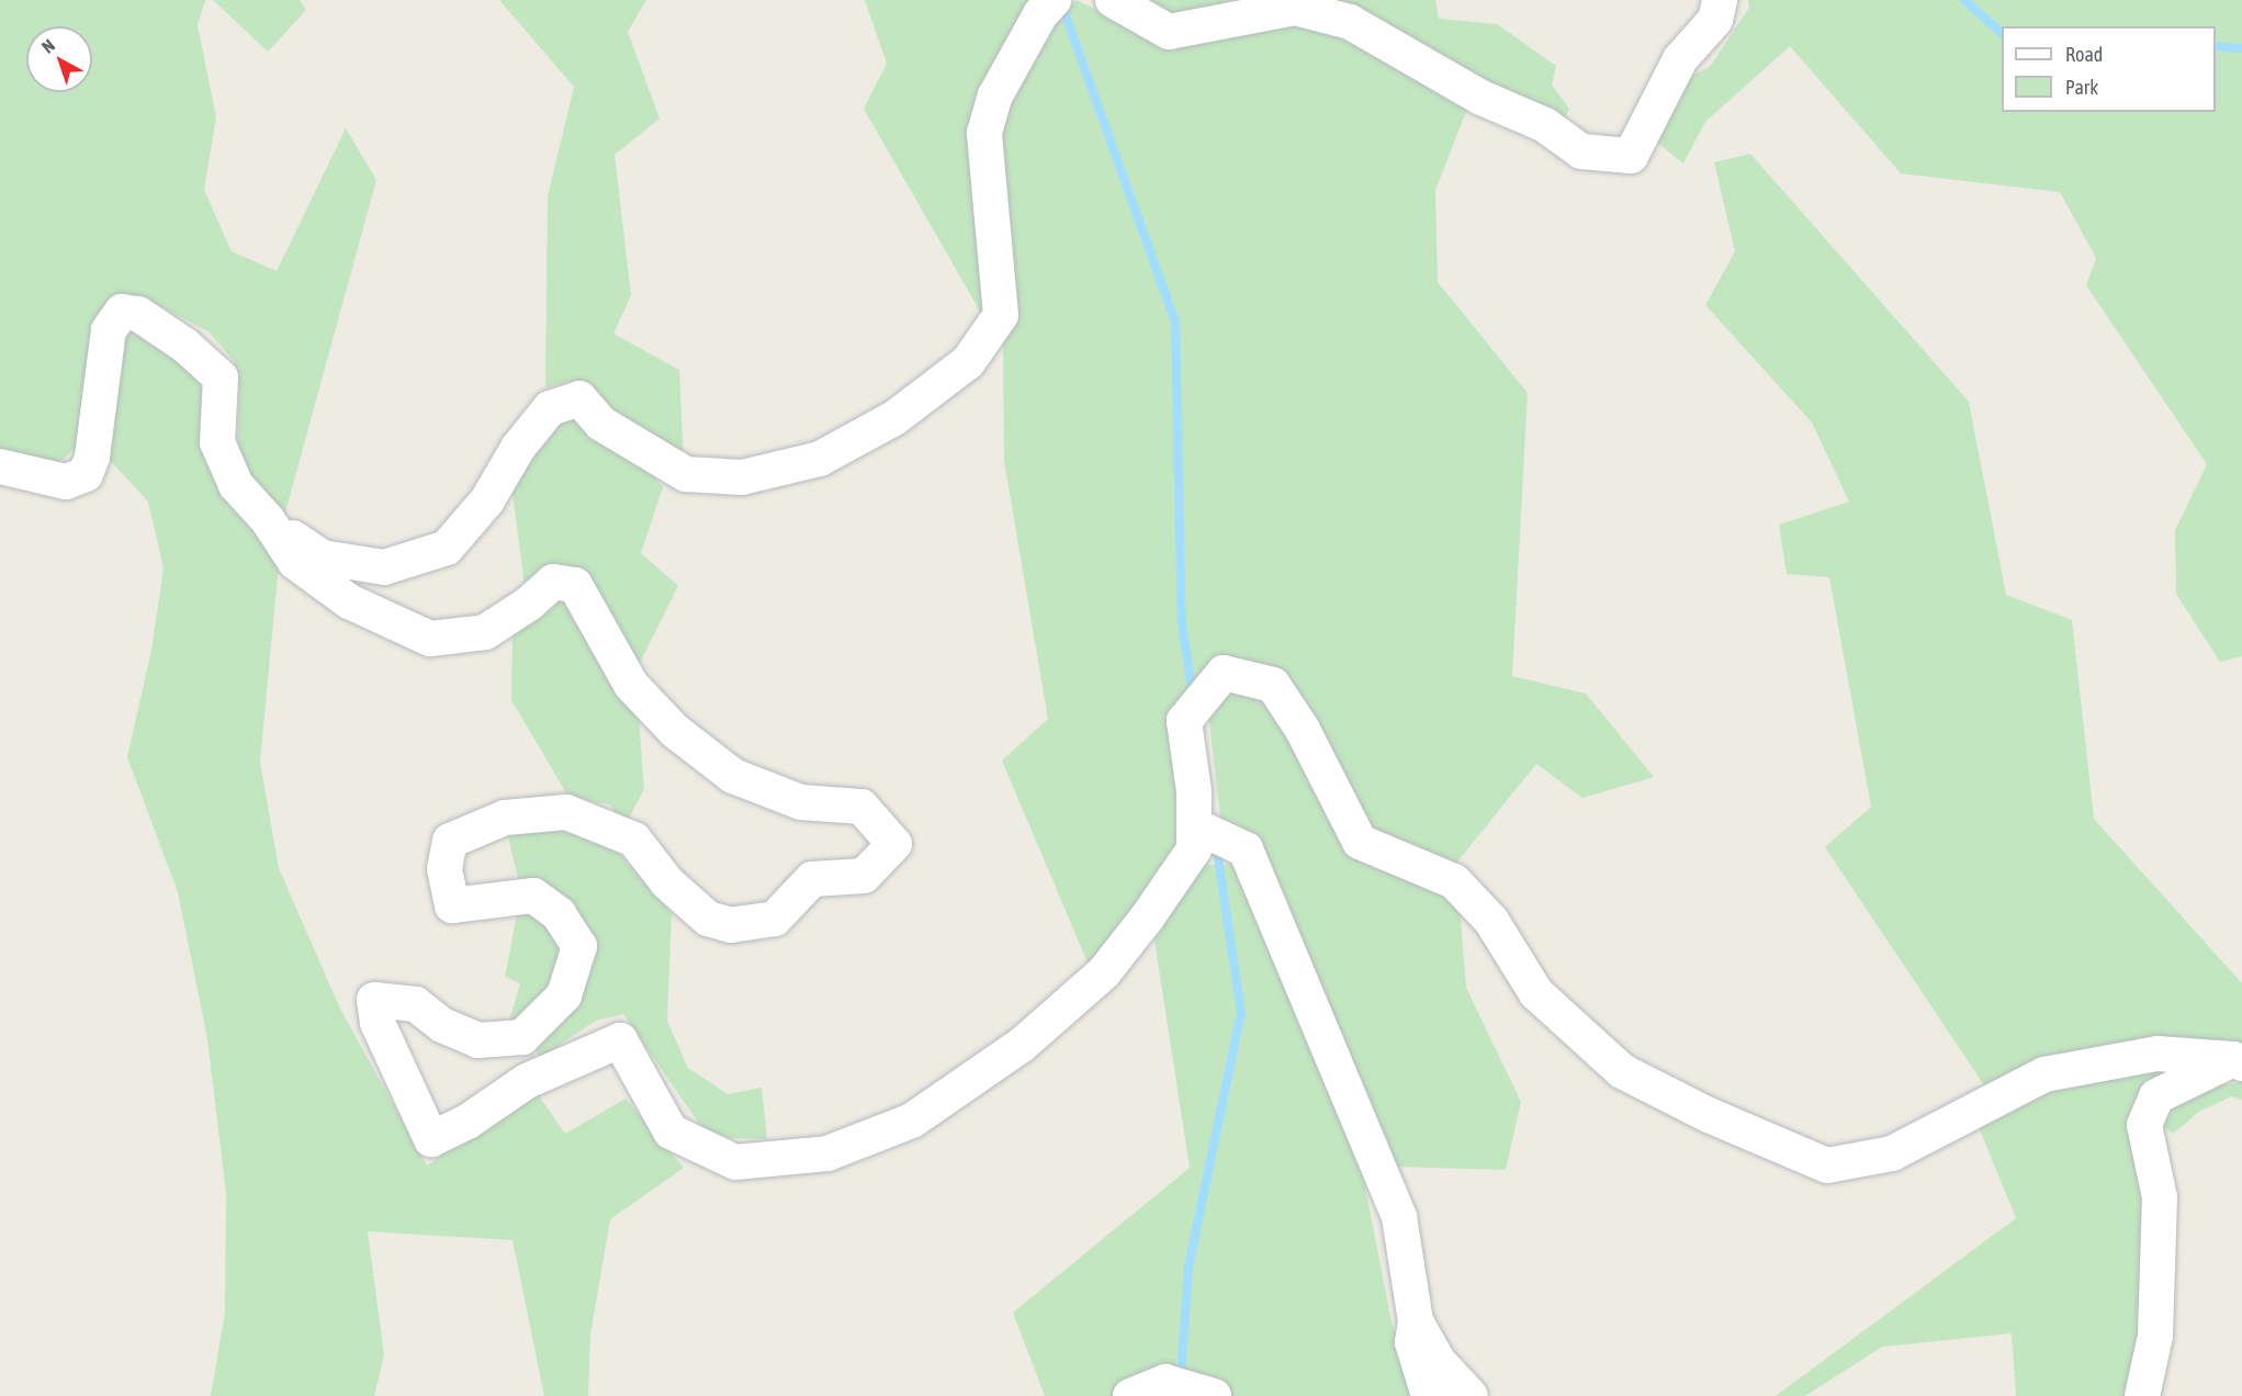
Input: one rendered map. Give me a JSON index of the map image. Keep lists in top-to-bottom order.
{
  "legend": ["Road", "Park"],
  "north": "top left"
}
